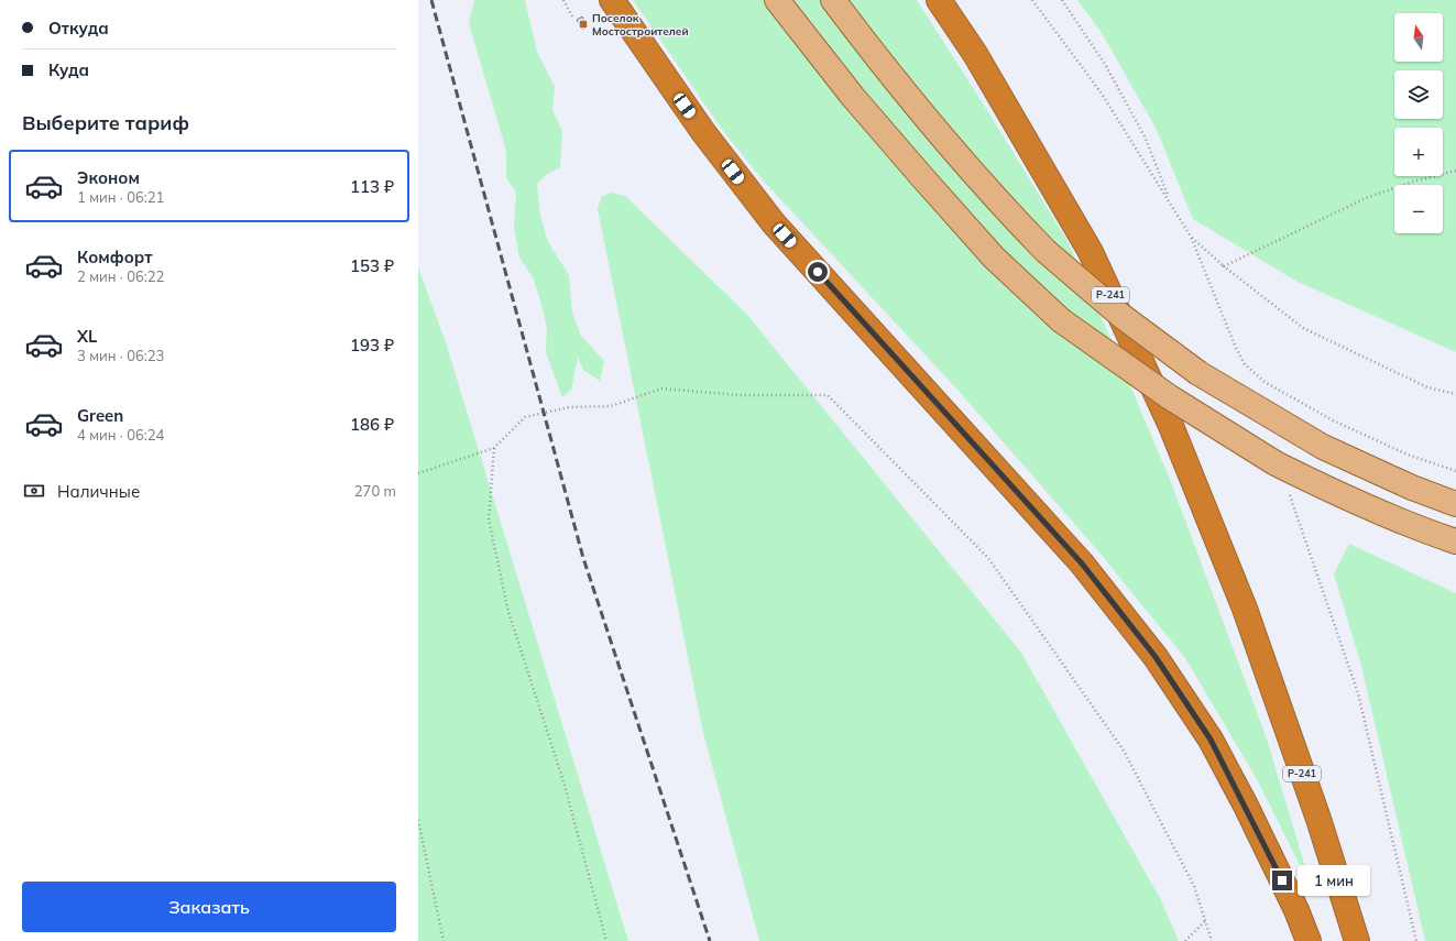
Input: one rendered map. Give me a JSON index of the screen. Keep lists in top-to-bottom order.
{
  "streets": {
    "highway": ["Р-241"]
  },
  "places": {
    "transit": ["Поселок Мостостроителей"]
  },
  "north": "top",
  "page": {
    "banner": ["Откуда", "Куда"],
    "map_buttons": ["+", "−"],
    "heading": "Выберите тариф",
    "list": [
      {
        "name": "Эконом",
        "note": "1 мин · 06:21",
        "value": "113 ₽"
      },
      {
        "name": "Комфорт",
        "note": "2 мин · 06:22",
        "value": "153 ₽"
      },
      {
        "name": "XL",
        "note": "3 мин · 06:23",
        "value": "193 ₽"
      },
      {
        "name": "Green",
        "note": "4 мин · 06:24",
        "value": "186 ₽"
      }
    ],
    "pay": ["Наличные", "270 m"],
    "bubble": "1 мин",
    "buttons": "Заказать"
  }
}
